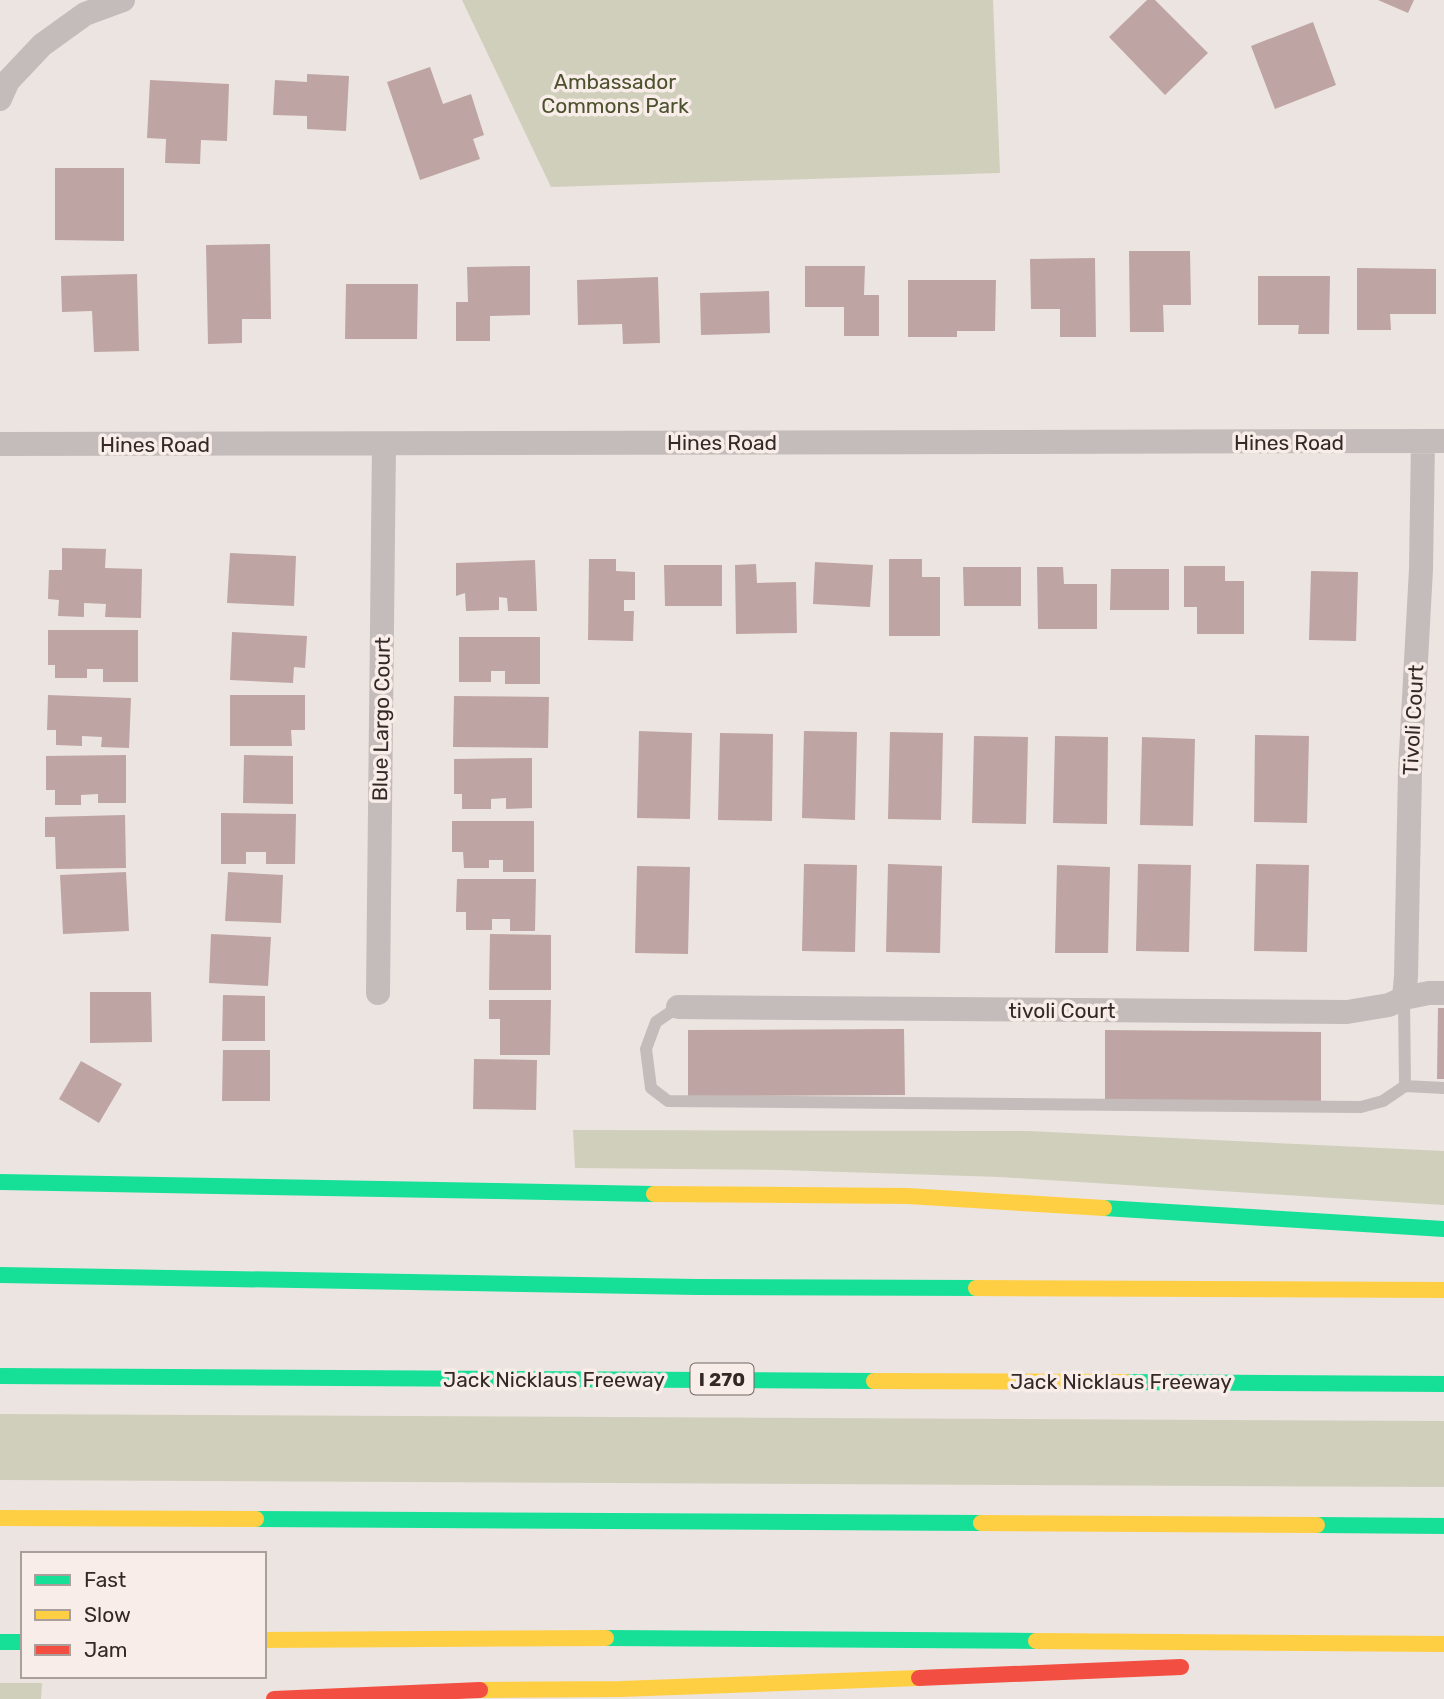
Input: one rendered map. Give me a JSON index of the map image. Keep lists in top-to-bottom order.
{
  "streets": {
    "highway": ["Jack Nicklaus Freeway", "I 270"],
    "street": [
      "Hines Road",
      "Blue Largo Court",
      "Tivoli Court",
      "tivoli Court"
    ]
  },
  "crossings": [
    ["Hines Road", "Blue Largo Court"],
    ["Hines Road", "Tivoli Court"],
    ["Tivoli Court", "tivoli Court"]
  ],
  "parks": ["Ambassador Commons Park"],
  "legend": ["Fast", "Slow", "Jam"]
}
